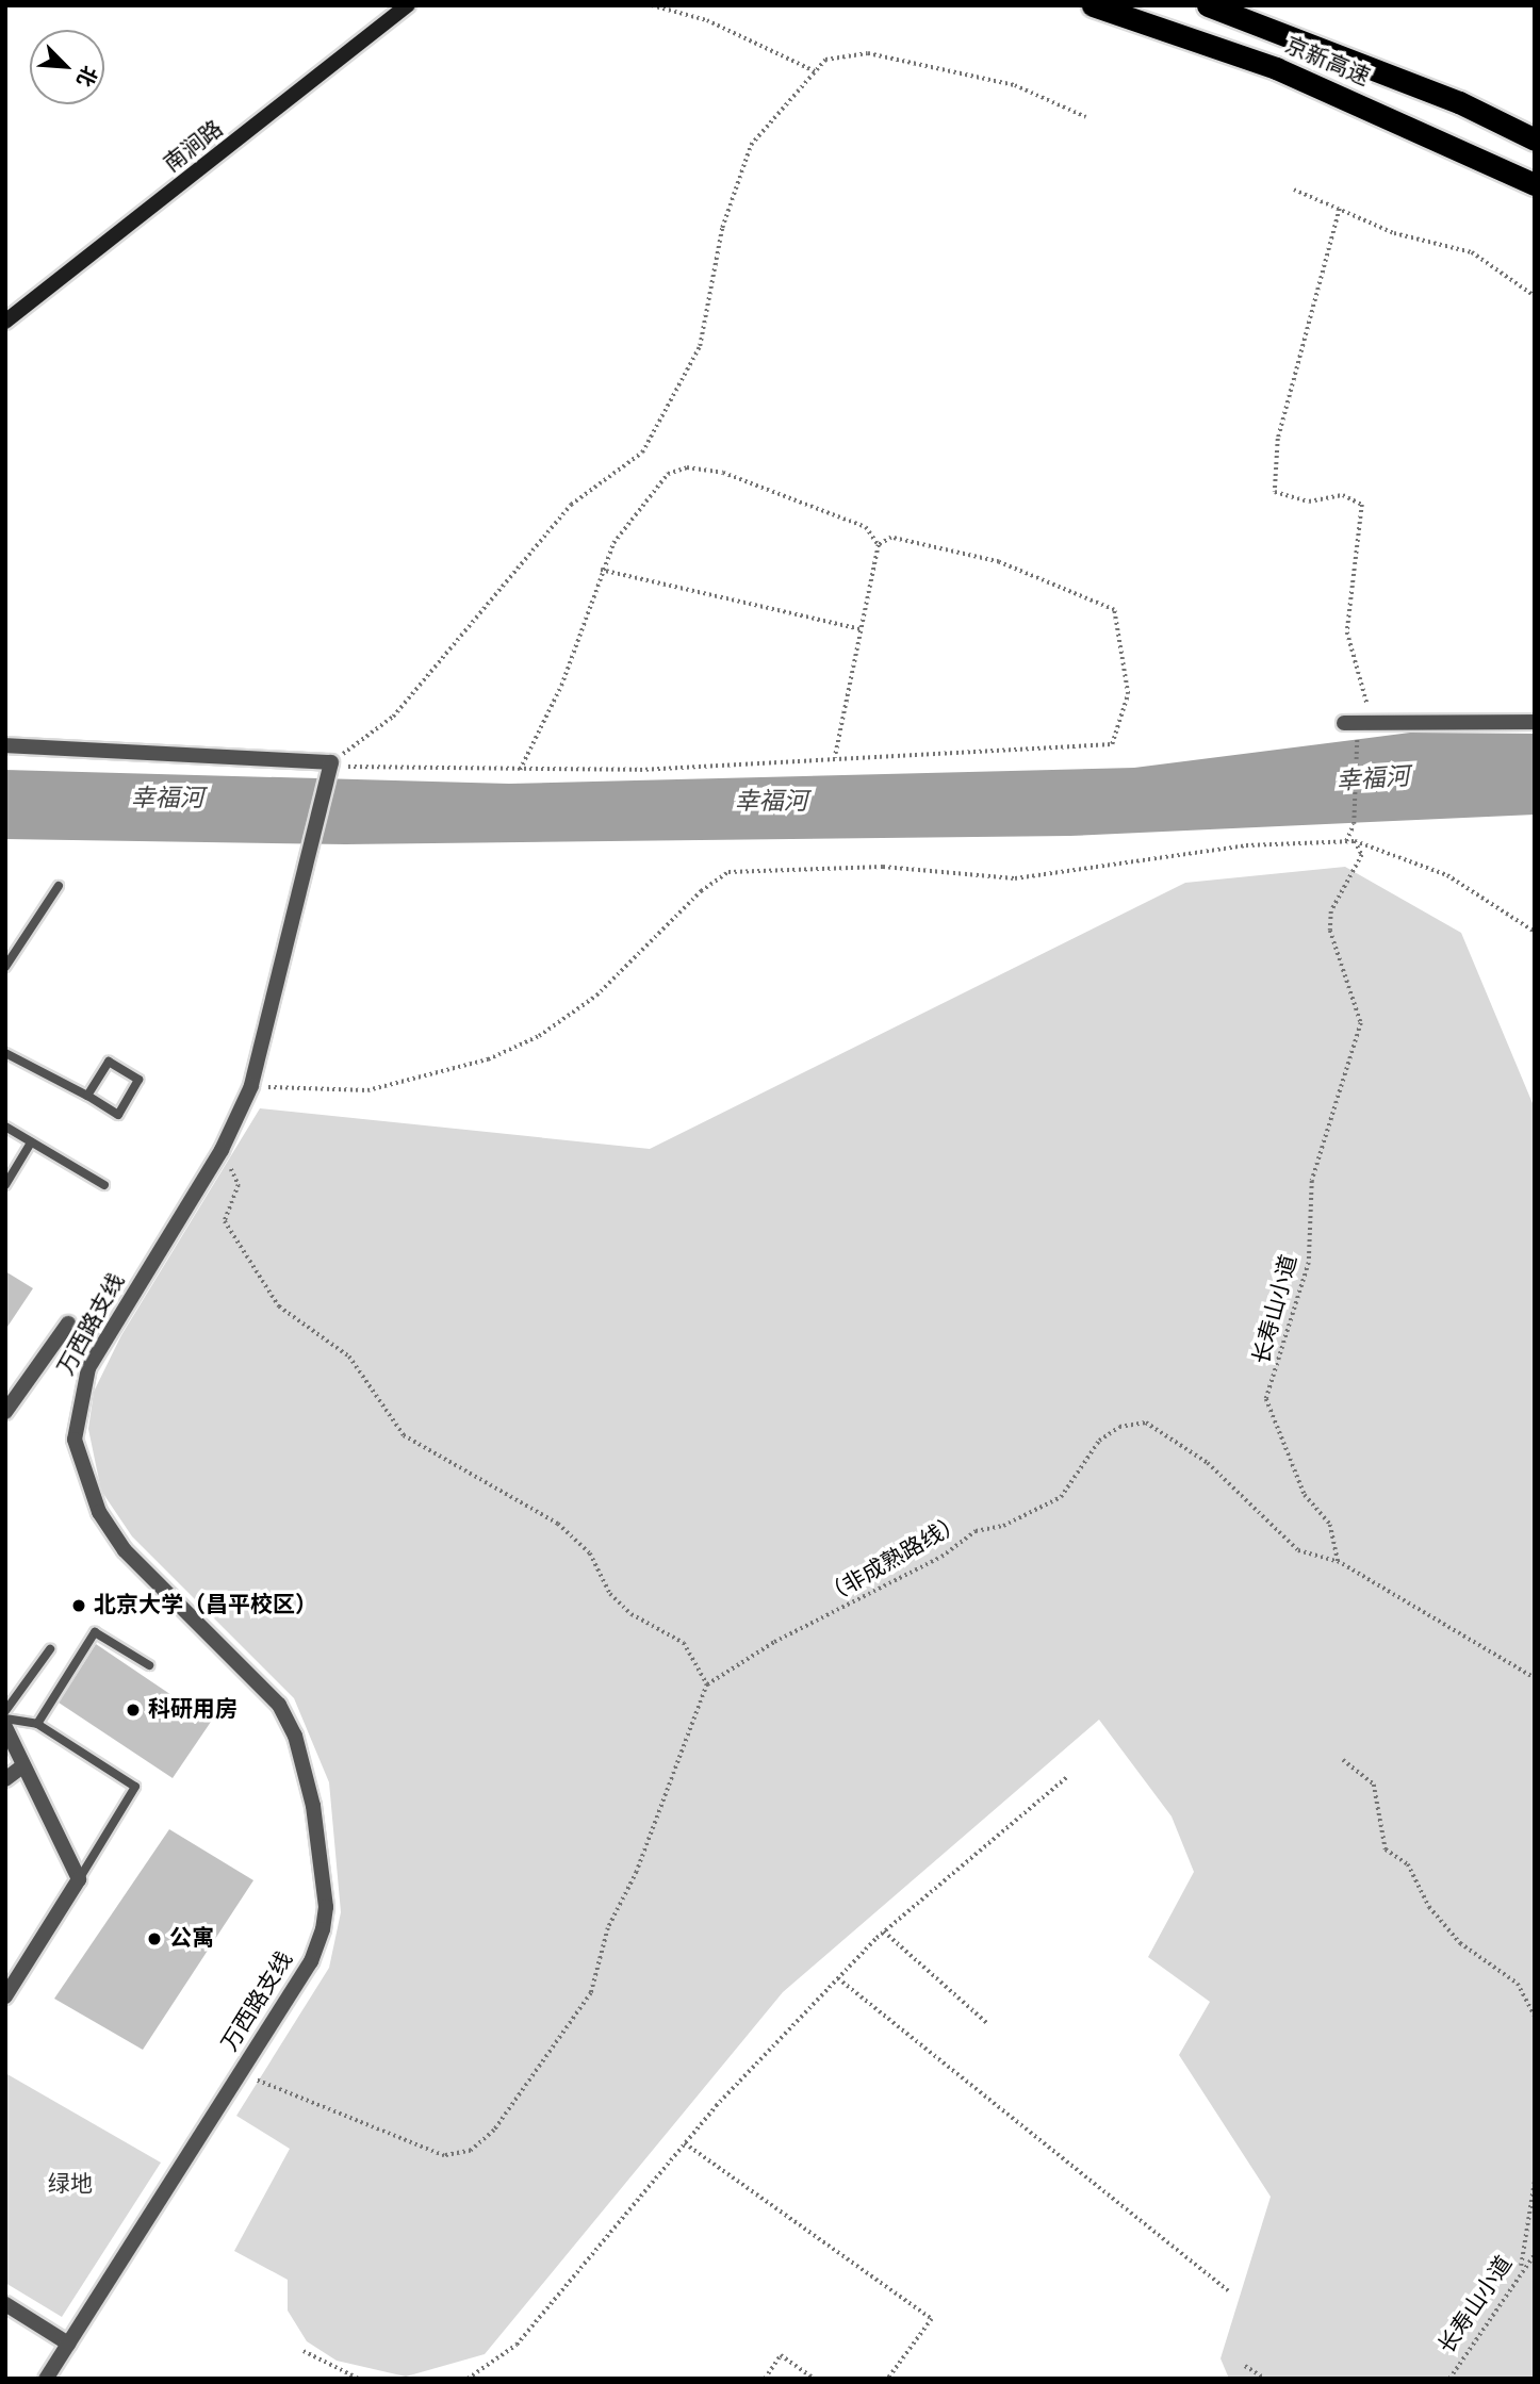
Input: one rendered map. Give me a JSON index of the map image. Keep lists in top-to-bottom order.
{
  "streets": {
    "highway": ["京新高速"],
    "main road": ["南涧路"],
    "street": ["万西路支线"],
    "path": ["长寿山小道", "（非成熟路线）"]
  },
  "crossings": [
    ["长寿山小道", "（非成熟路线）"]
  ],
  "water": ["幸福河"],
  "parks": ["绿地"],
  "places": ["北京大学（昌平校区）", "科研用房", "公寓"],
  "north": "bottom right"
}
